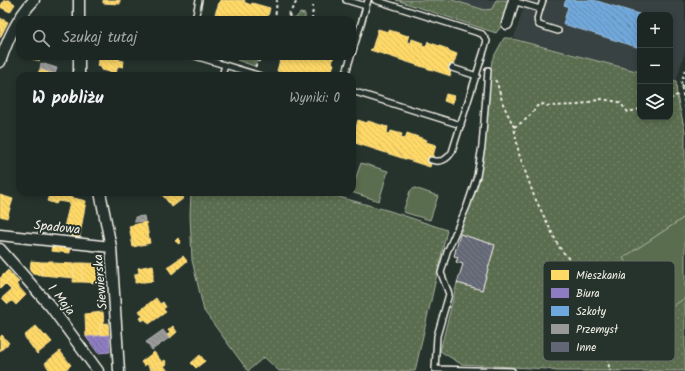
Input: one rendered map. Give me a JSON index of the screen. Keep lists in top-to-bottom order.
{
  "streets": {
    "street": ["Spadowa", "Siewierska", "1 Maja"]
  },
  "crossings": [
    ["Spadowa", "Siewierska"]
  ],
  "legend": [
    "Mieszkania",
    "Biura",
    "Szkoły",
    "Przemysł",
    "Inne"
  ],
  "page": {
    "map_buttons": ["+", "−"],
    "search": "Szukaj tutaj",
    "heading": ["W pobliżu", "Wyniki: 0"]
  }
}
